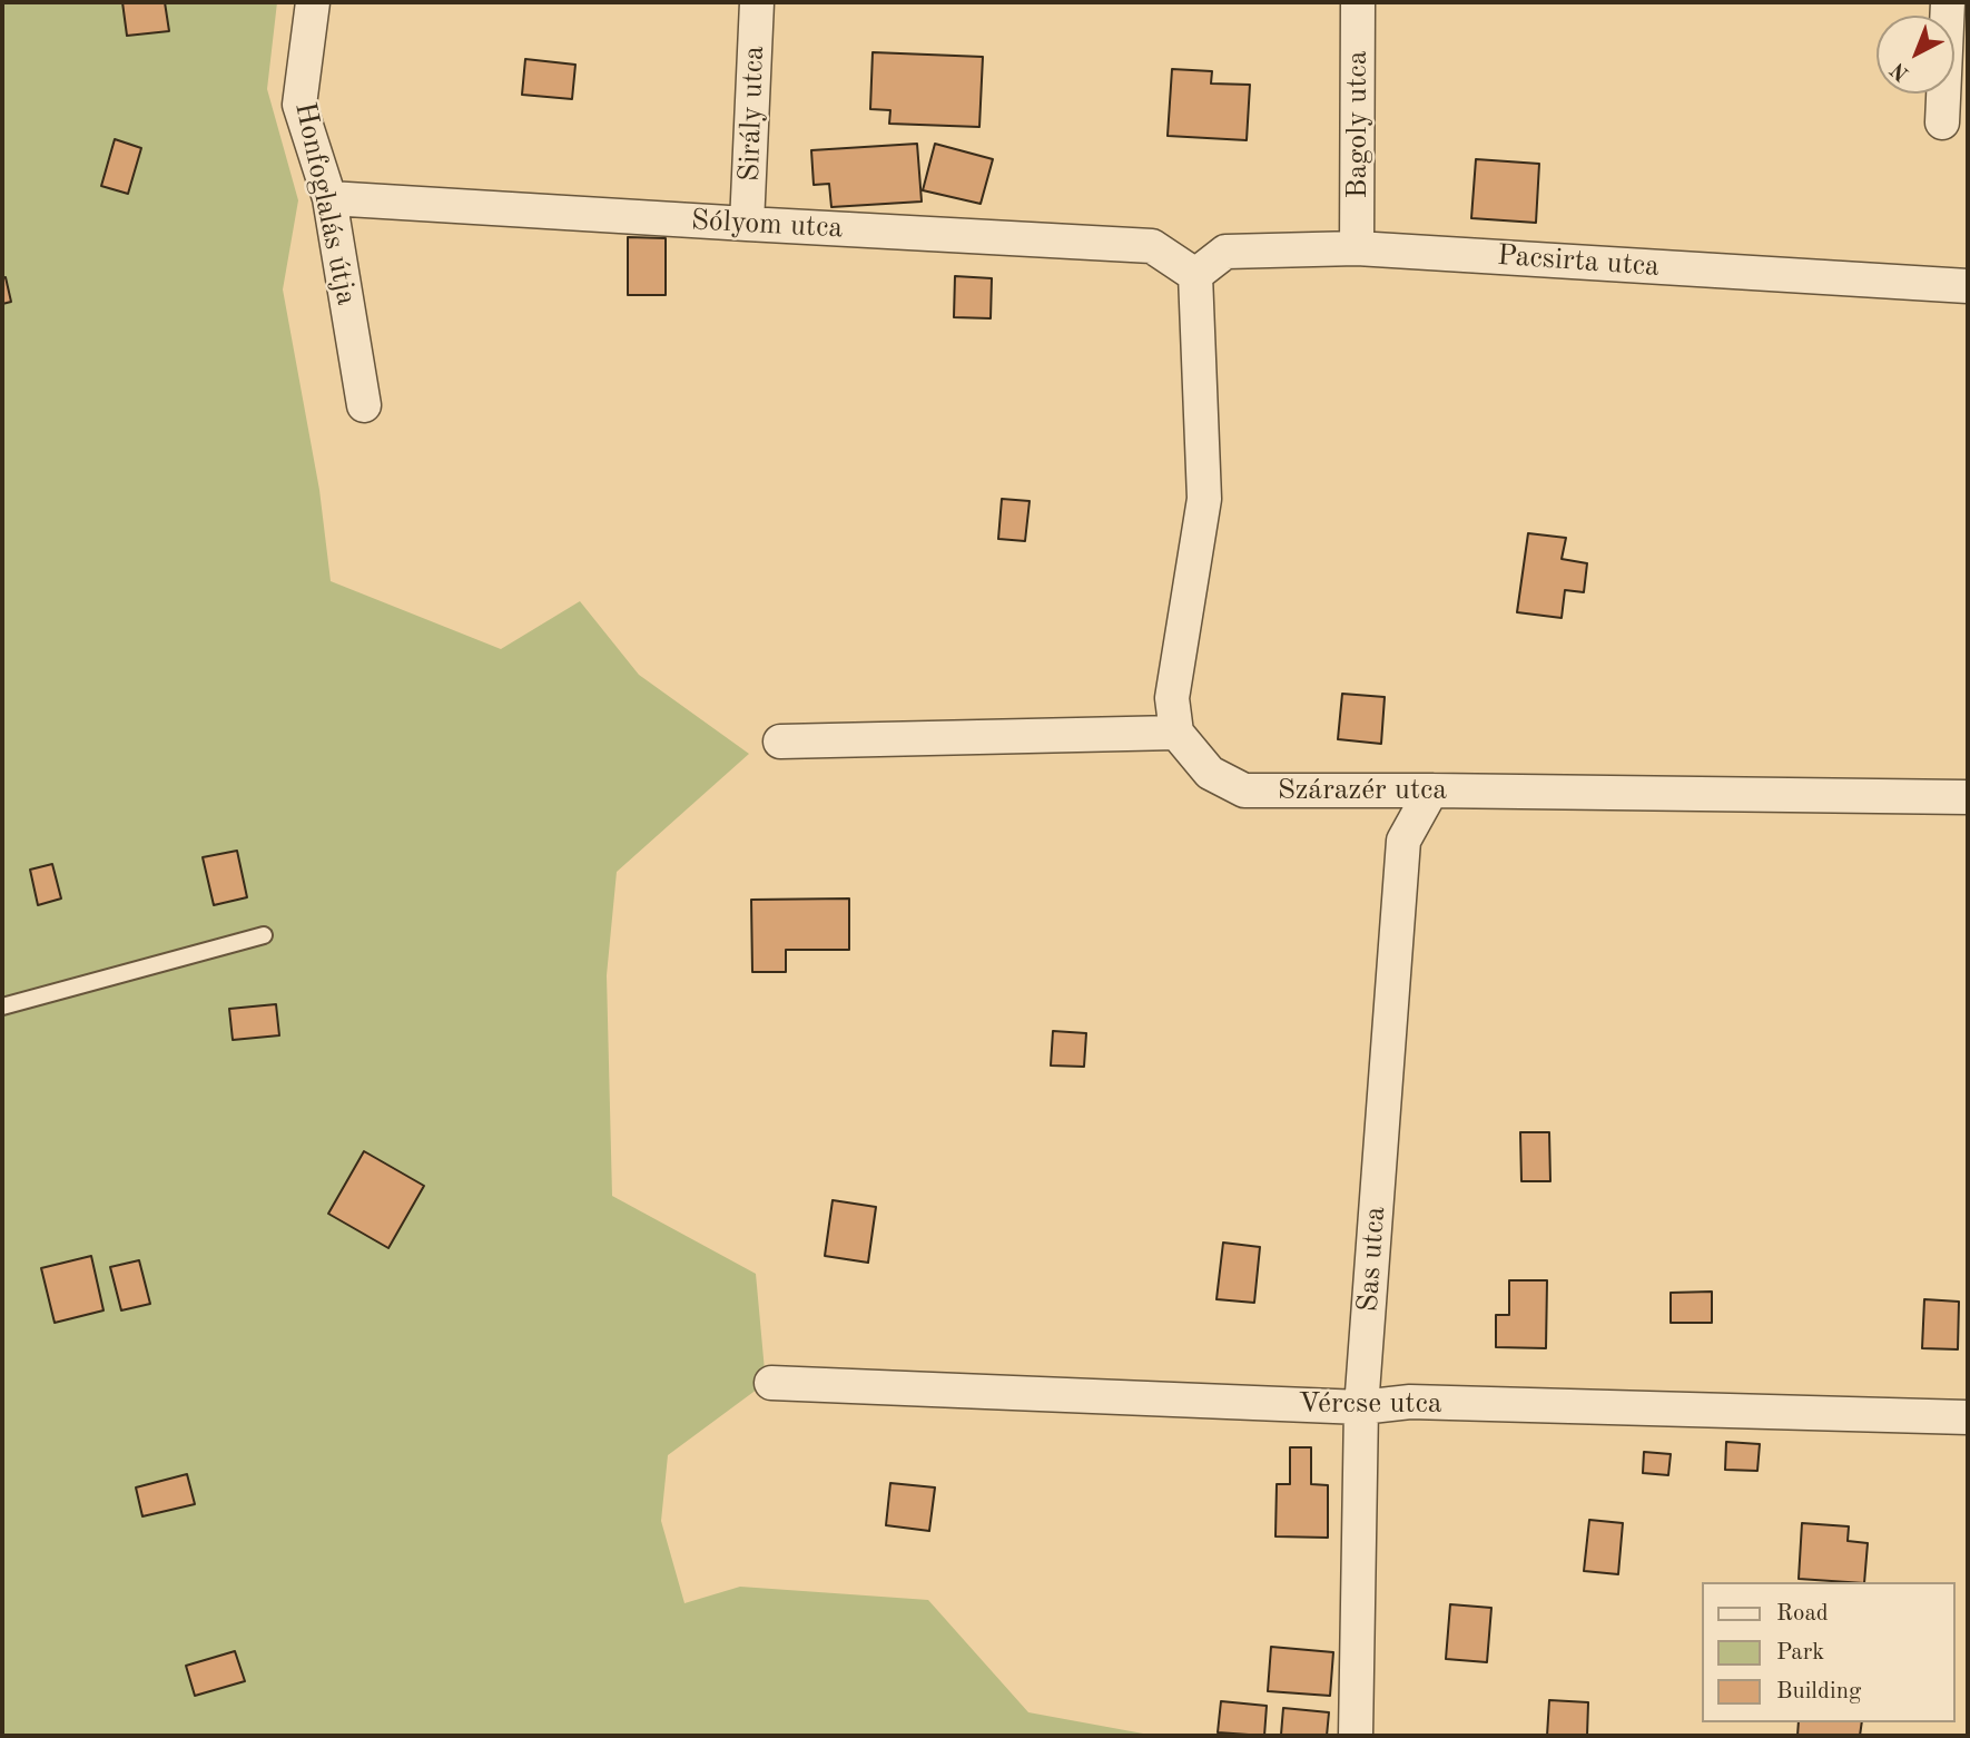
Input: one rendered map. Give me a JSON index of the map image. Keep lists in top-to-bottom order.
{
  "streets": {
    "street": [
      "Sirály utca",
      "Bagoly utca",
      "Honfoglalás útja",
      "Sólyom utca",
      "Pacsirta utca",
      "Szárazér utca",
      "Sas utca",
      "Vércse utca"
    ]
  },
  "crossings": [
    ["Sirály utca", "Sólyom utca"],
    ["Bagoly utca", "Pacsirta utca"],
    ["Honfoglalás útja", "Sólyom utca"],
    ["Sólyom utca", "Pacsirta utca"],
    ["Szárazér utca", "Sas utca"],
    ["Sas utca", "Vércse utca"]
  ],
  "legend": ["Road", "Park", "Building"],
  "north": "bottom left"
}
